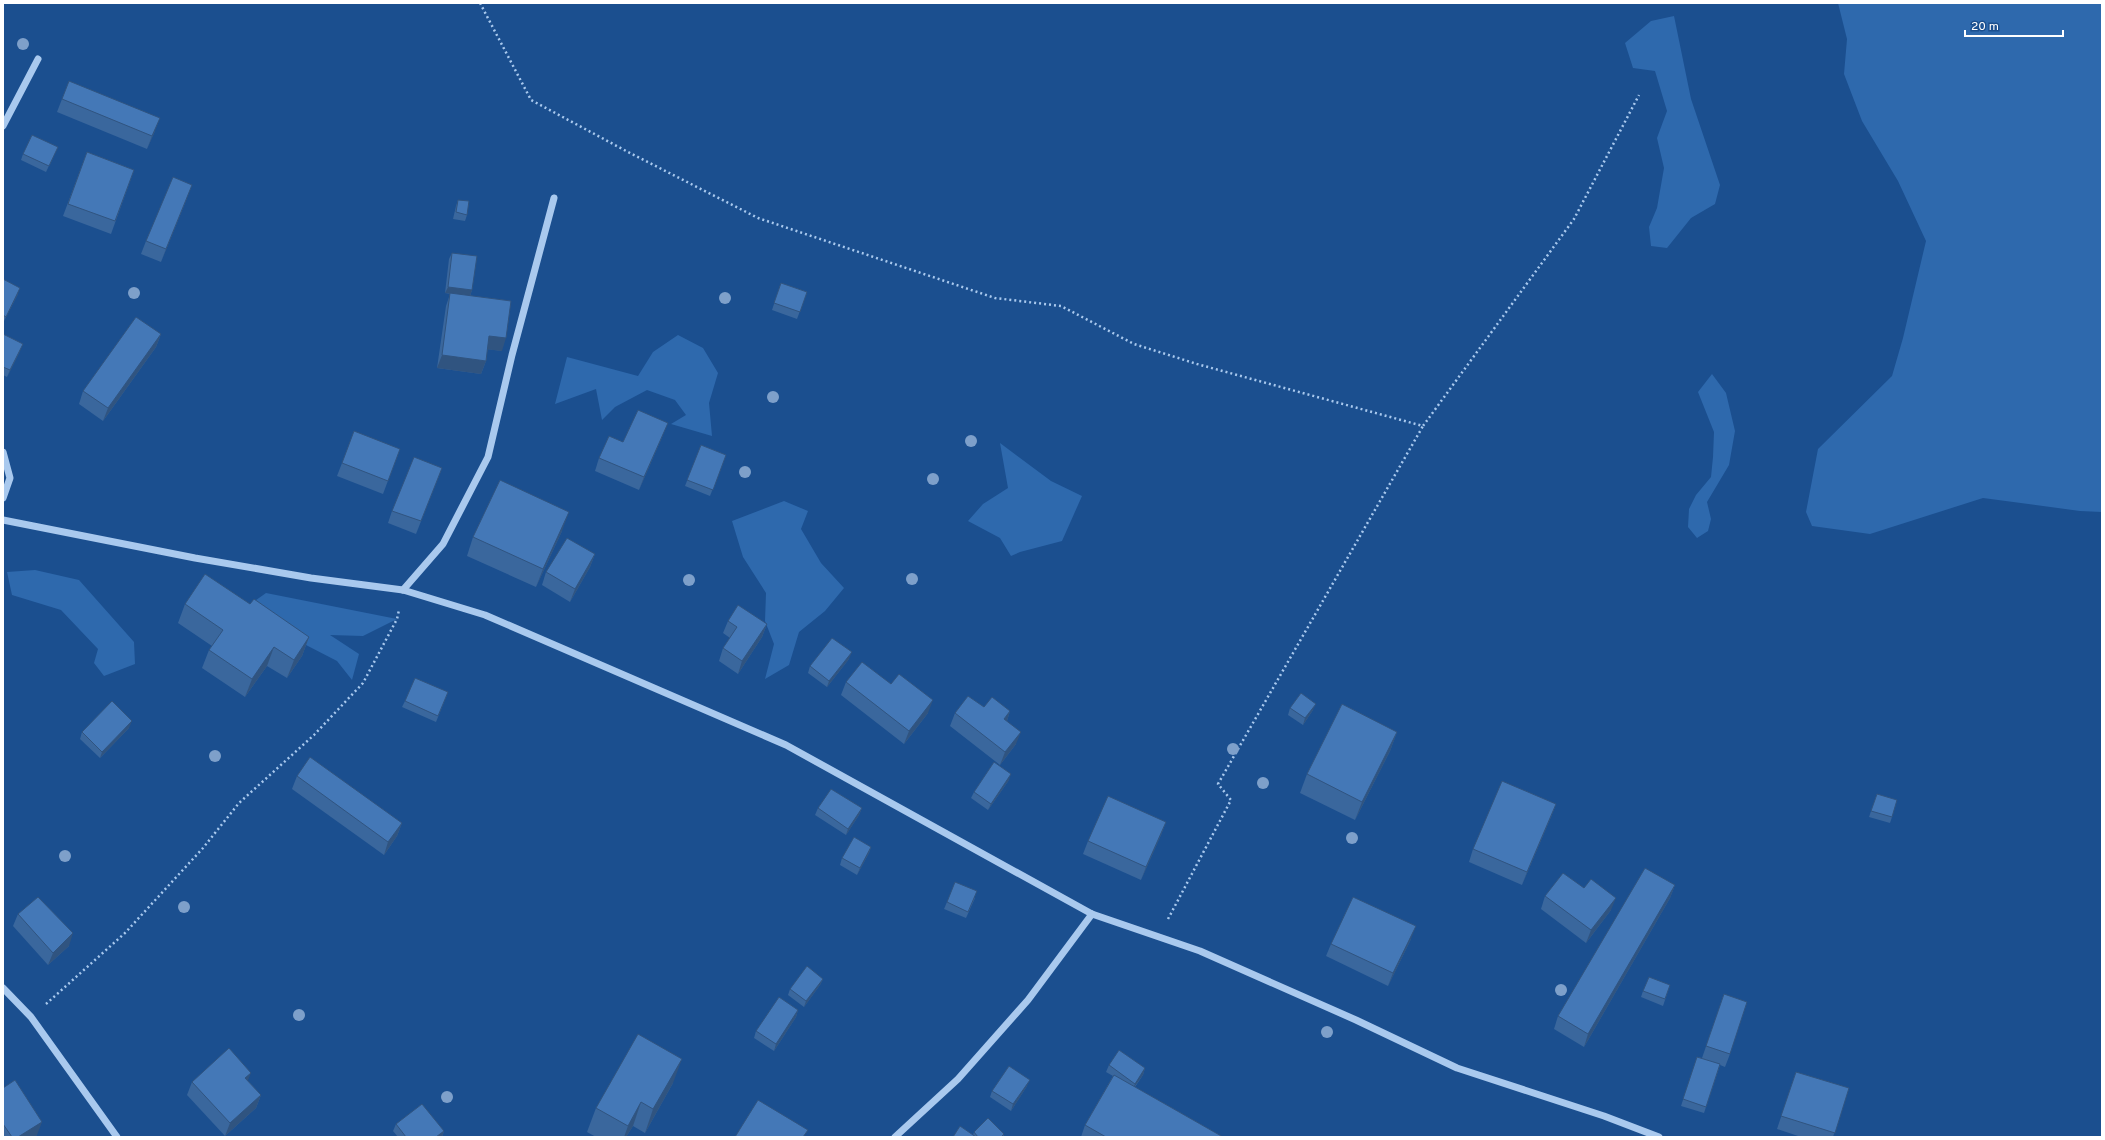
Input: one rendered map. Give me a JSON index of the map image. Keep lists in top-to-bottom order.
{
  "scale_bar": "20 m"
}
